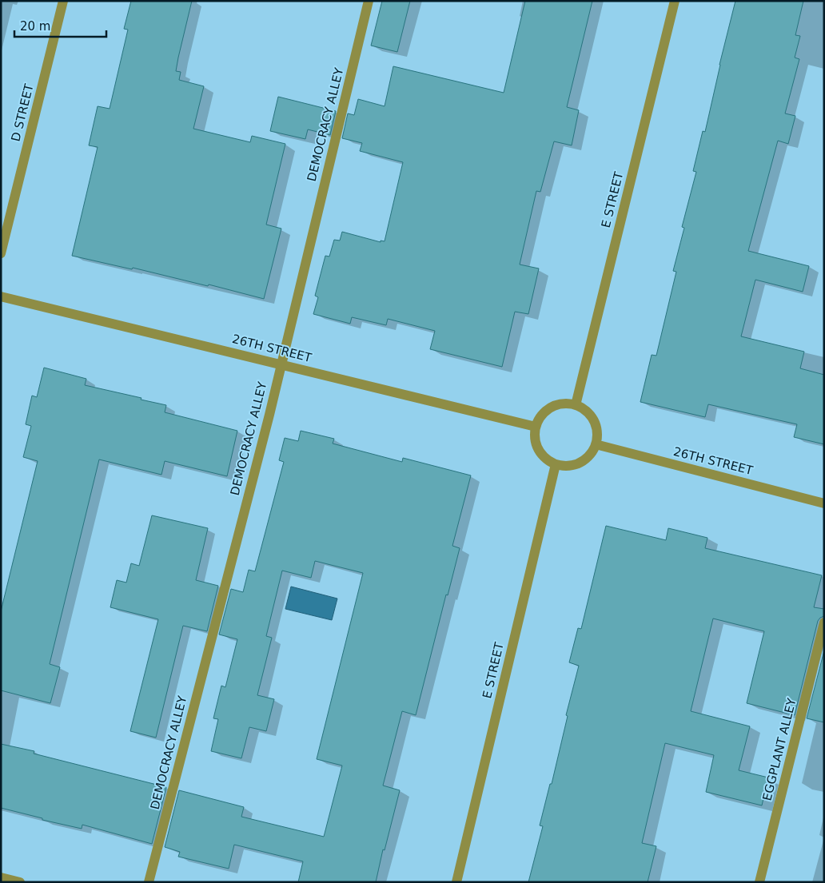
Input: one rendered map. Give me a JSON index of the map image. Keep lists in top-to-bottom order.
{
  "streets": {
    "street": [
      "D STREET",
      "DEMOCRACY ALLEY",
      "E STREET",
      "26TH STREET",
      "EGGPLANT ALLEY"
    ]
  },
  "crossings": [
    ["DEMOCRACY ALLEY", "26TH STREET"],
    ["E STREET", "26TH STREET"]
  ],
  "scale_bar": "20 m"
}
